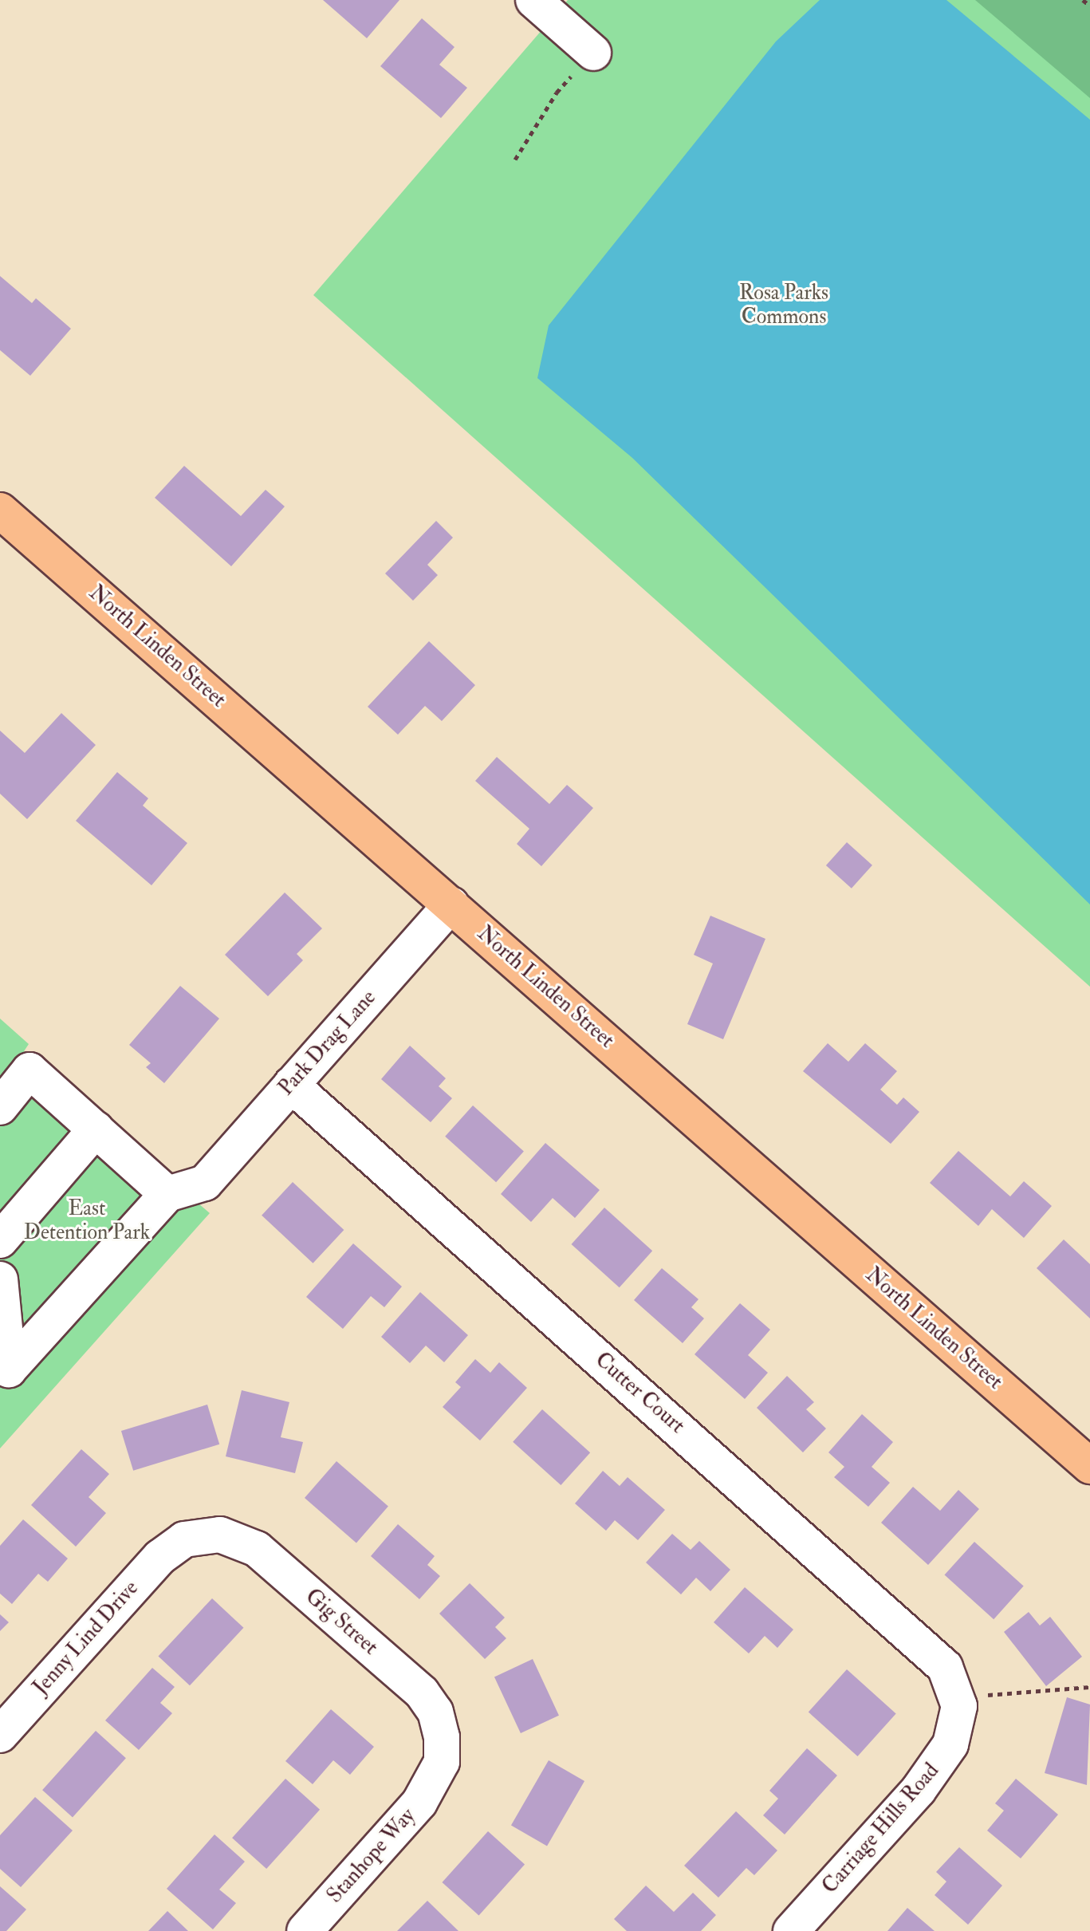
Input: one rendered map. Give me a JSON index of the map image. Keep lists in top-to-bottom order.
{
  "streets": {
    "main road": ["North Linden Street"],
    "street": [
      "Park Drag Lane",
      "Cutter Court",
      "Gig Street",
      "Jenny Lind Drive",
      "Carriage Hills Road",
      "Stanhope Way"
    ]
  },
  "crossings": [
    ["North Linden Street", "Park Drag Lane"],
    ["Park Drag Lane", "Cutter Court"],
    ["Cutter Court", "Carriage Hills Road"],
    ["Gig Street", "Jenny Lind Drive"],
    ["Gig Street", "Stanhope Way"]
  ],
  "parks": ["Rosa Parks Commons", "East Detention Park"]
}
